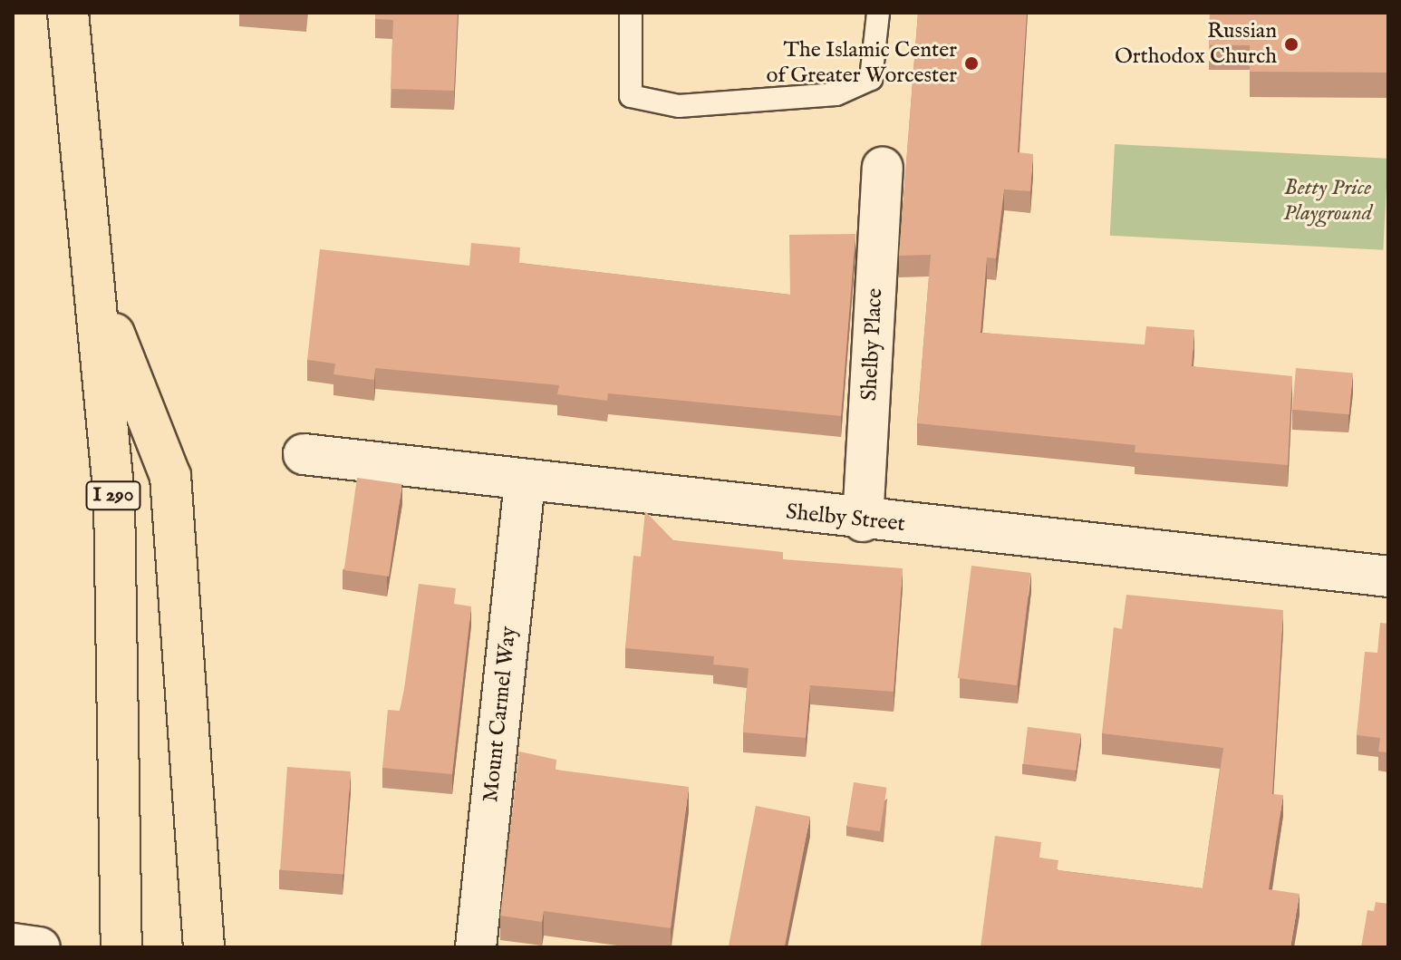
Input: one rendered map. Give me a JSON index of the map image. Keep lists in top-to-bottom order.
{
  "streets": {
    "highway": ["I 290"],
    "street": ["Shelby Place", "Shelby Street", "Mount Carmel Way"]
  },
  "crossings": [
    ["Shelby Place", "Shelby Street"],
    ["Shelby Street", "Mount Carmel Way"]
  ],
  "parks": ["Betty Price Playground"],
  "places": ["Russian Orthodox Church", "The Islamic Center of Greater Worcester"]
}
